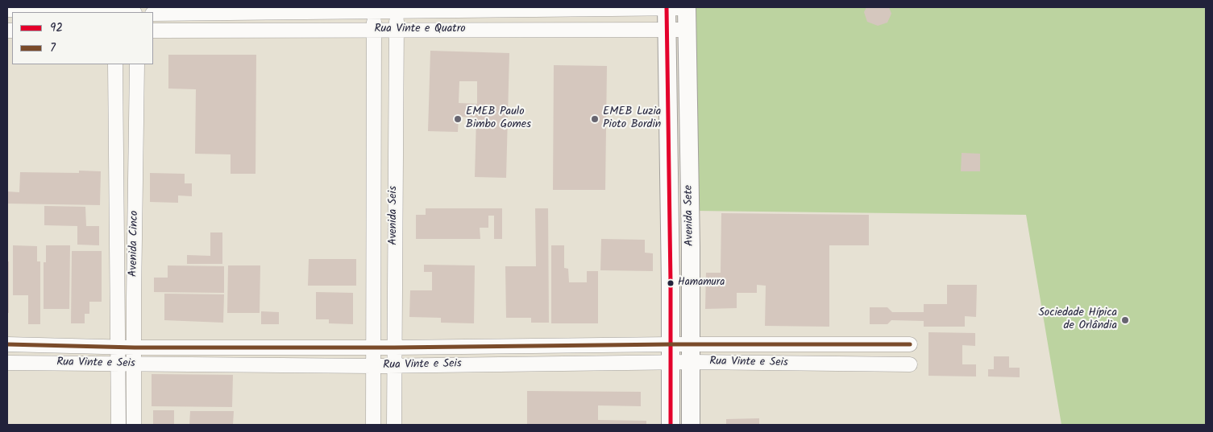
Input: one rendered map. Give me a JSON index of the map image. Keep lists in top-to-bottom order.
{
  "streets": {
    "street": [
      "Rua Vinte e Quatro",
      "Avenida Seis",
      "Avenida Sete",
      "Avenida Cinco",
      "Rua Vinte e Seis"
    ]
  },
  "crossings": [
    ["Rua Vinte e Quatro", "Avenida Seis"],
    ["Rua Vinte e Quatro", "Avenida Sete"],
    ["Avenida Seis", "Rua Vinte e Seis"],
    ["Avenida Sete", "Rua Vinte e Seis"],
    ["Avenida Cinco", "Rua Vinte e Seis"]
  ],
  "places": [
    "EMEB Paulo Bimbo Gomes",
    "EMEB Luzia Pioto Bordin",
    "Hamamura",
    "Sociedade Hípica de Orlândia"
  ],
  "lines": ["transit line 92", "transit line 7"],
  "legend": ["92", "7"]
}
